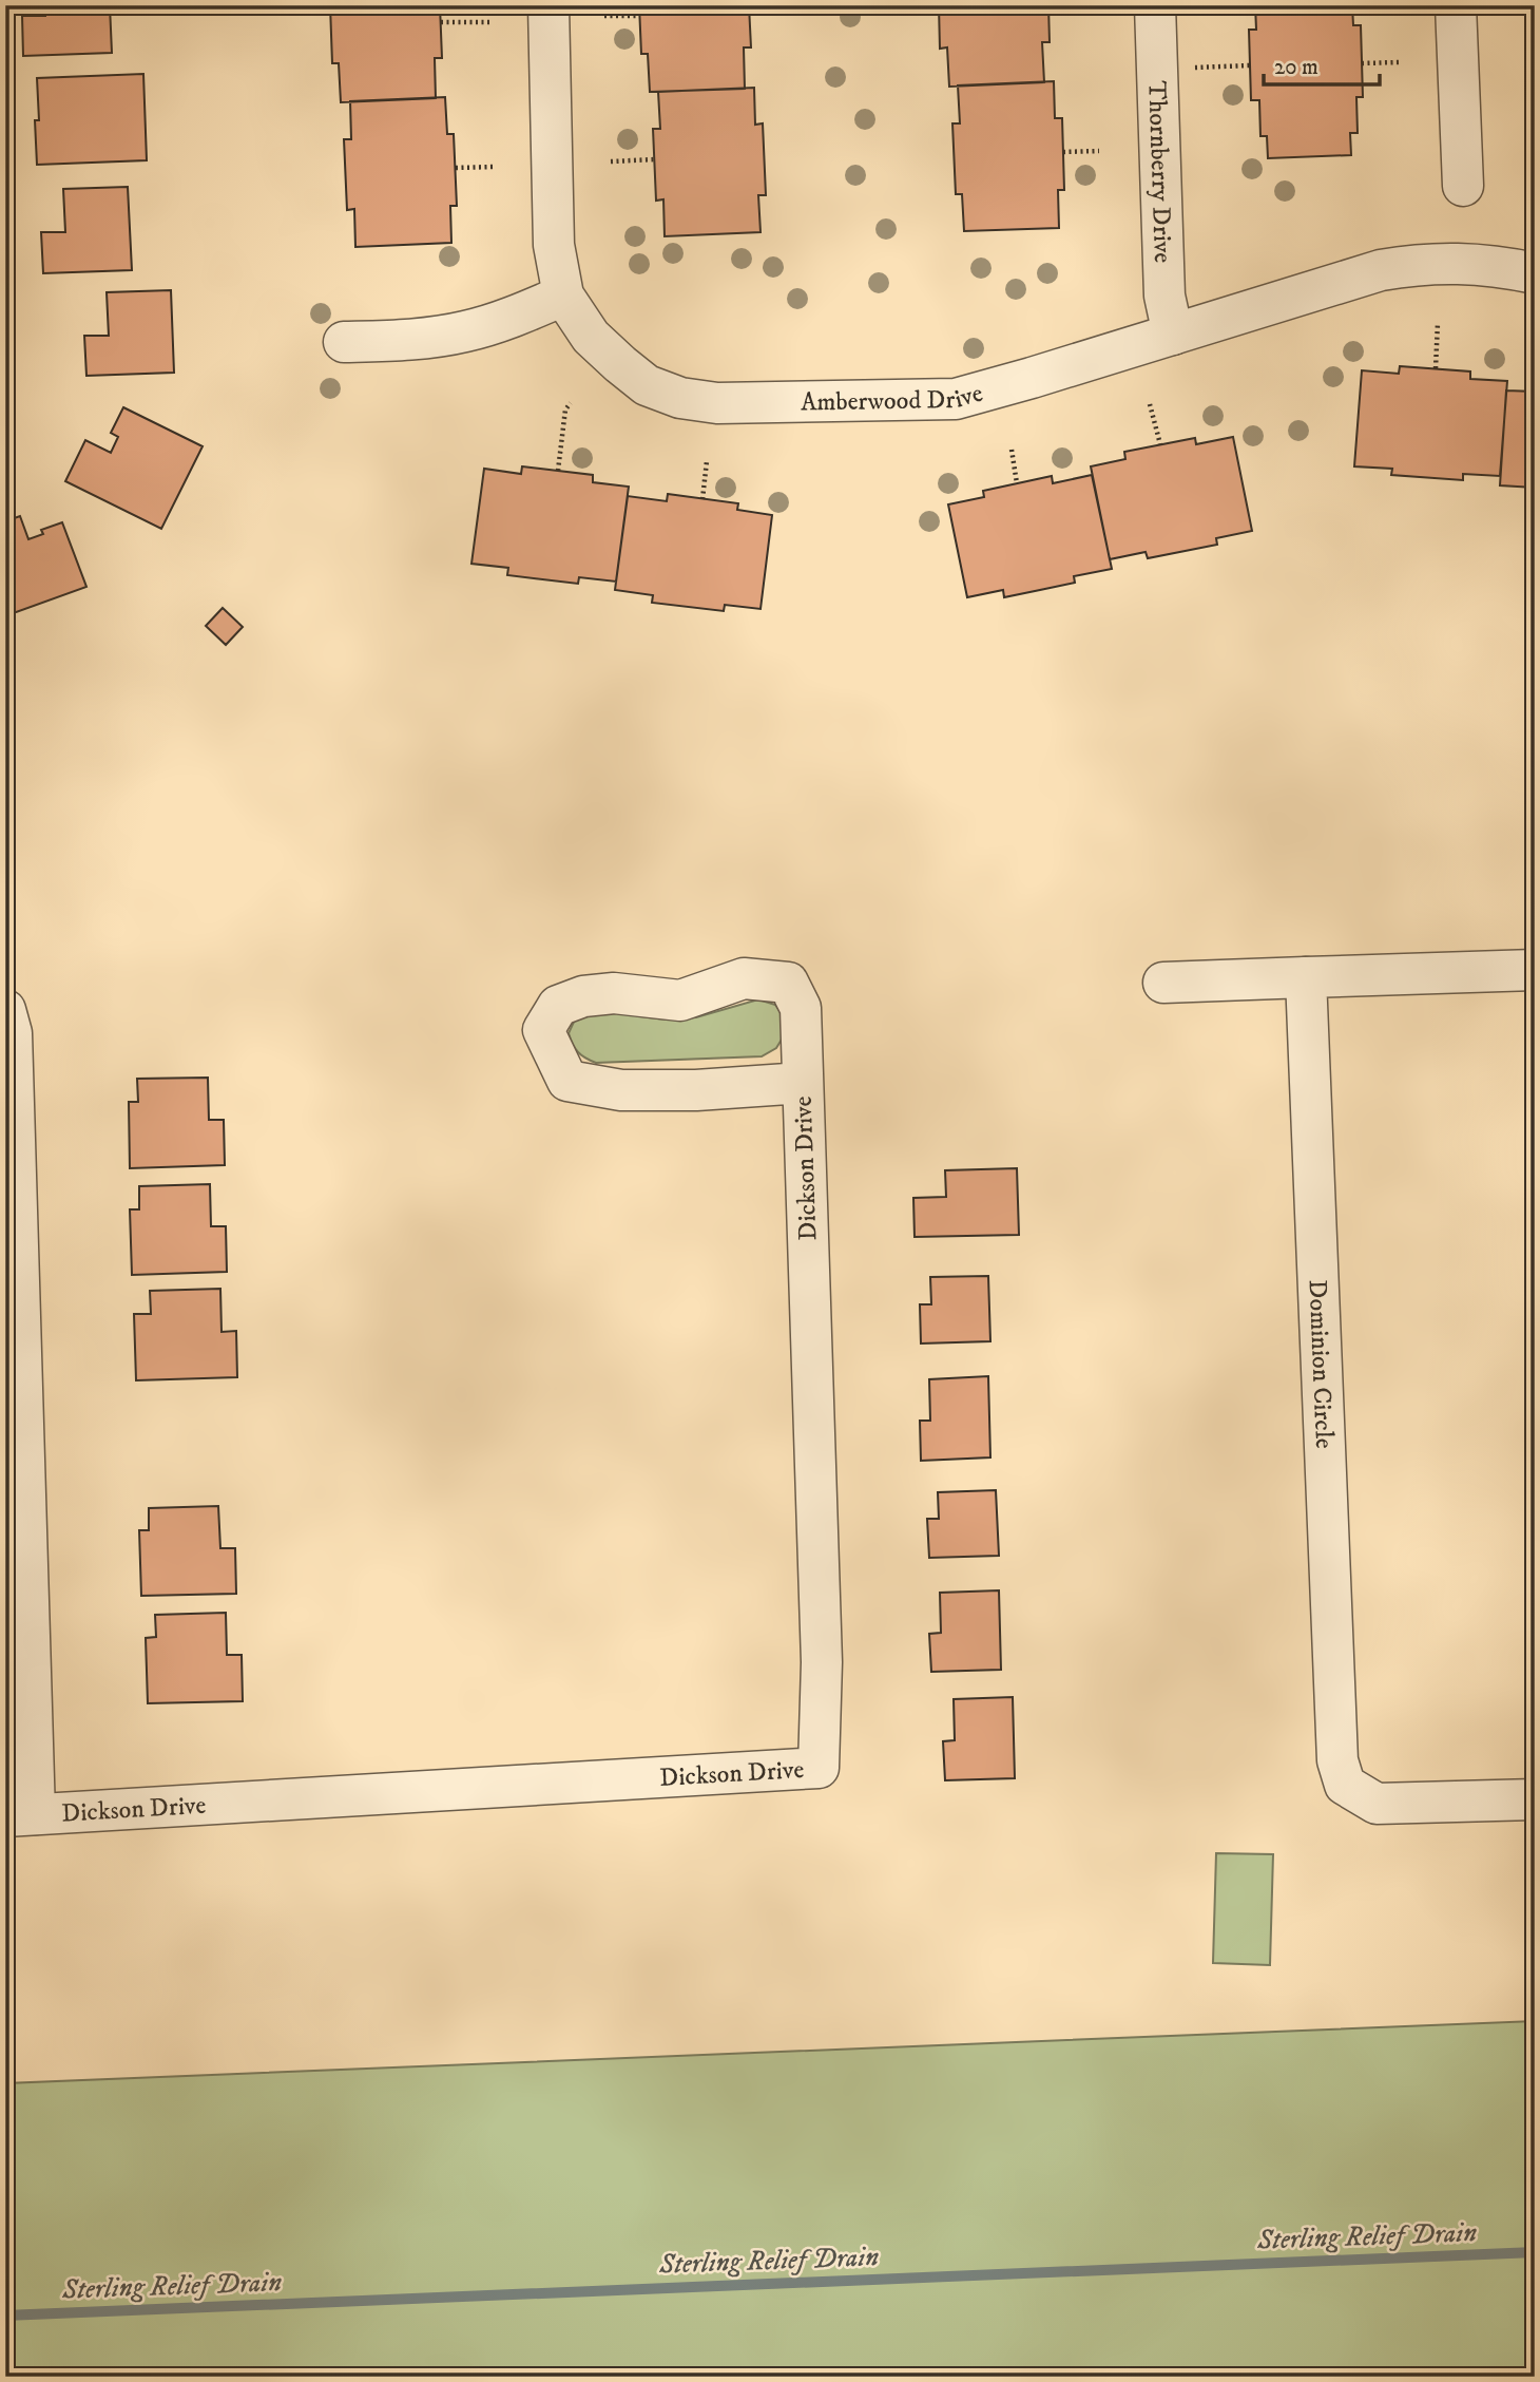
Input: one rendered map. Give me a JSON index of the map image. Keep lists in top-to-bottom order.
{
  "streets": {
    "street": [
      "Thornberry Drive",
      "Amberwood Drive",
      "Dickson Drive",
      "Dominion Circle"
    ]
  },
  "crossings": [
    ["Thornberry Drive", "Amberwood Drive"]
  ],
  "water": ["Sterling Relief Drain"],
  "scale_bar": "20 m"
}
